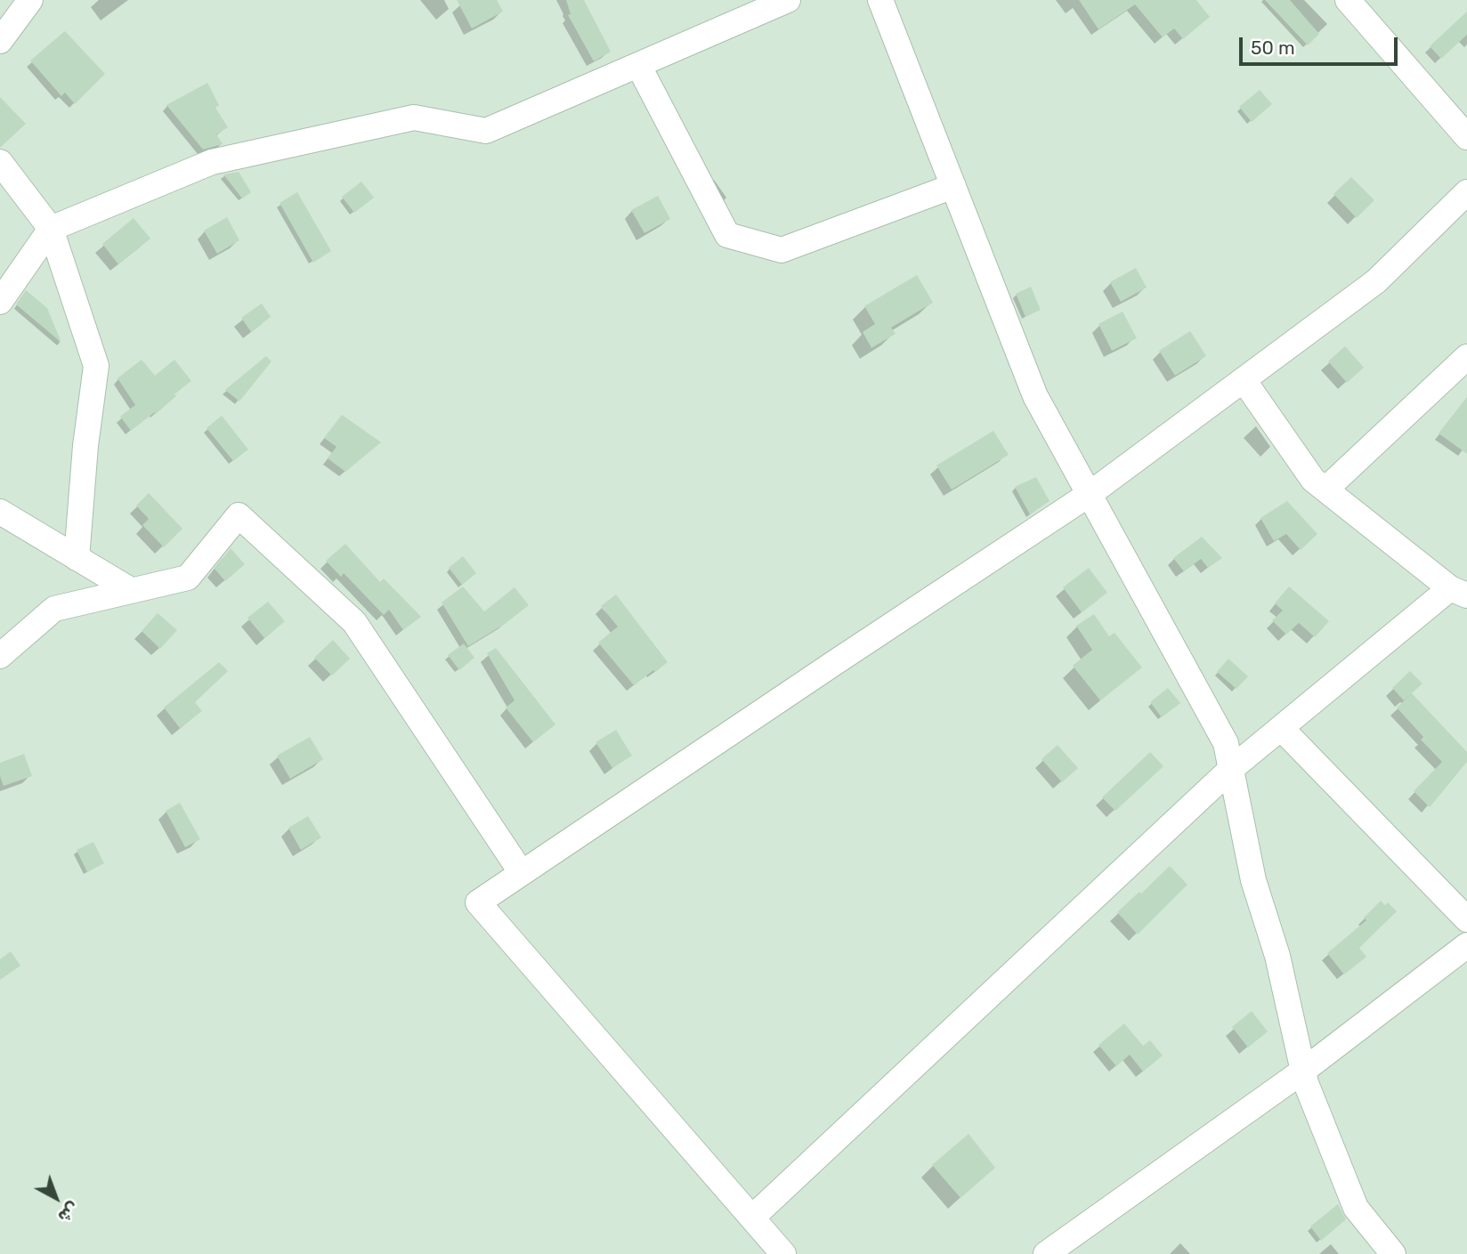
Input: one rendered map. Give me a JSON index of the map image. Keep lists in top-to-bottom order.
{
  "scale_bar": "50 m",
  "north": "bottom right"
}
